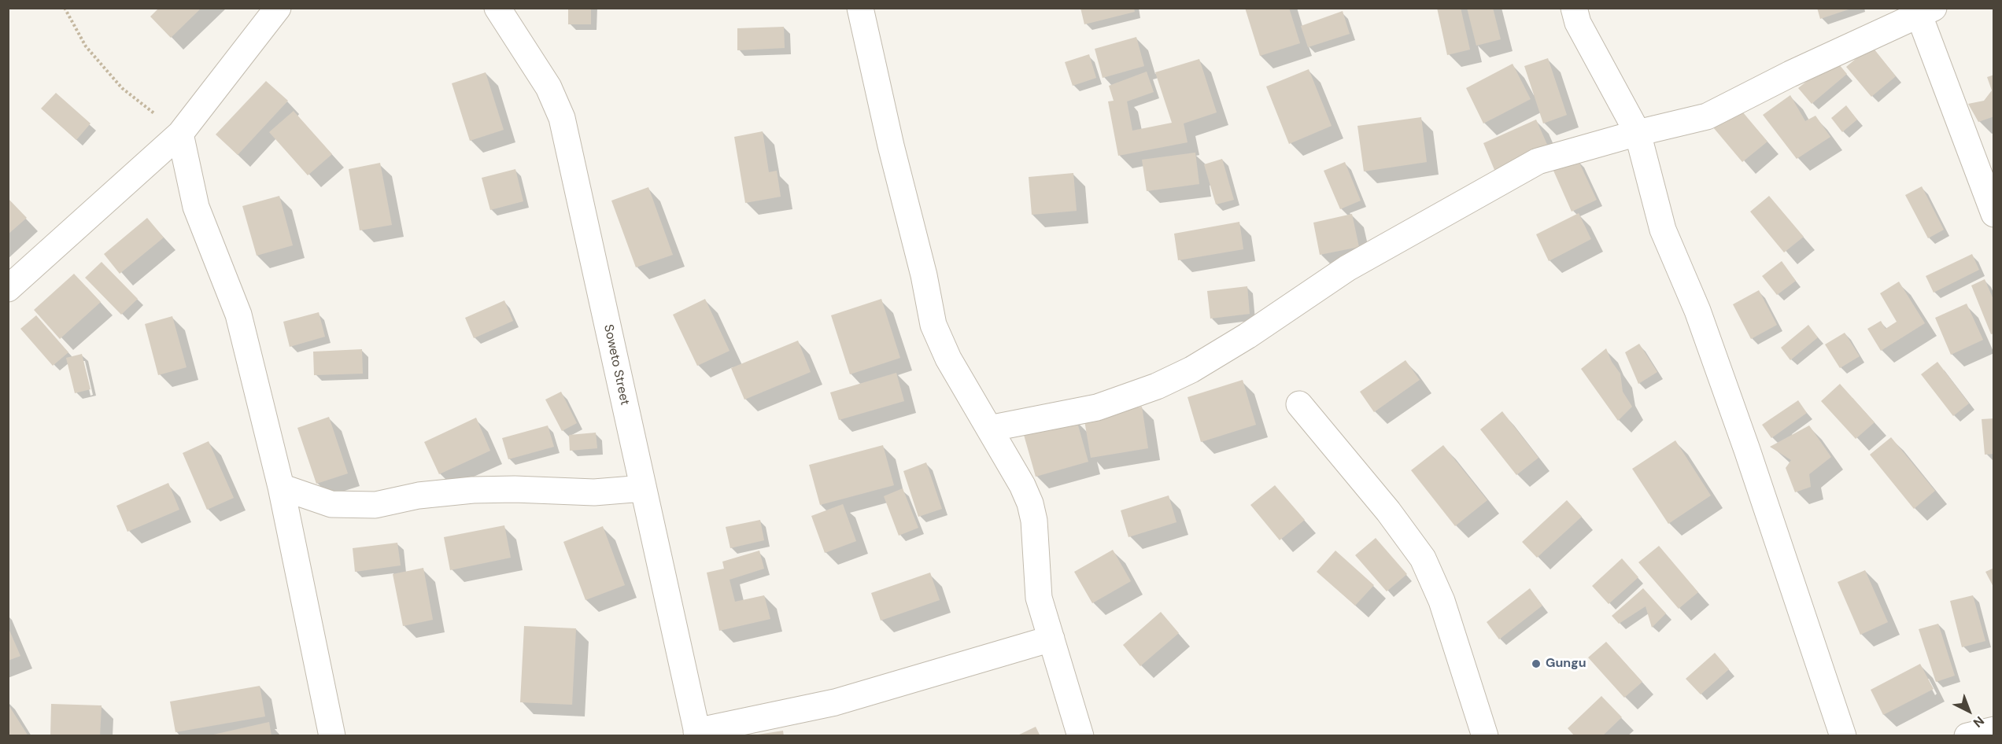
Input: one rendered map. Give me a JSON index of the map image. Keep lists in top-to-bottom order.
{
  "streets": {
    "street": ["Soweto Street"]
  },
  "places": ["Gungu"],
  "north": "bottom right"
}
